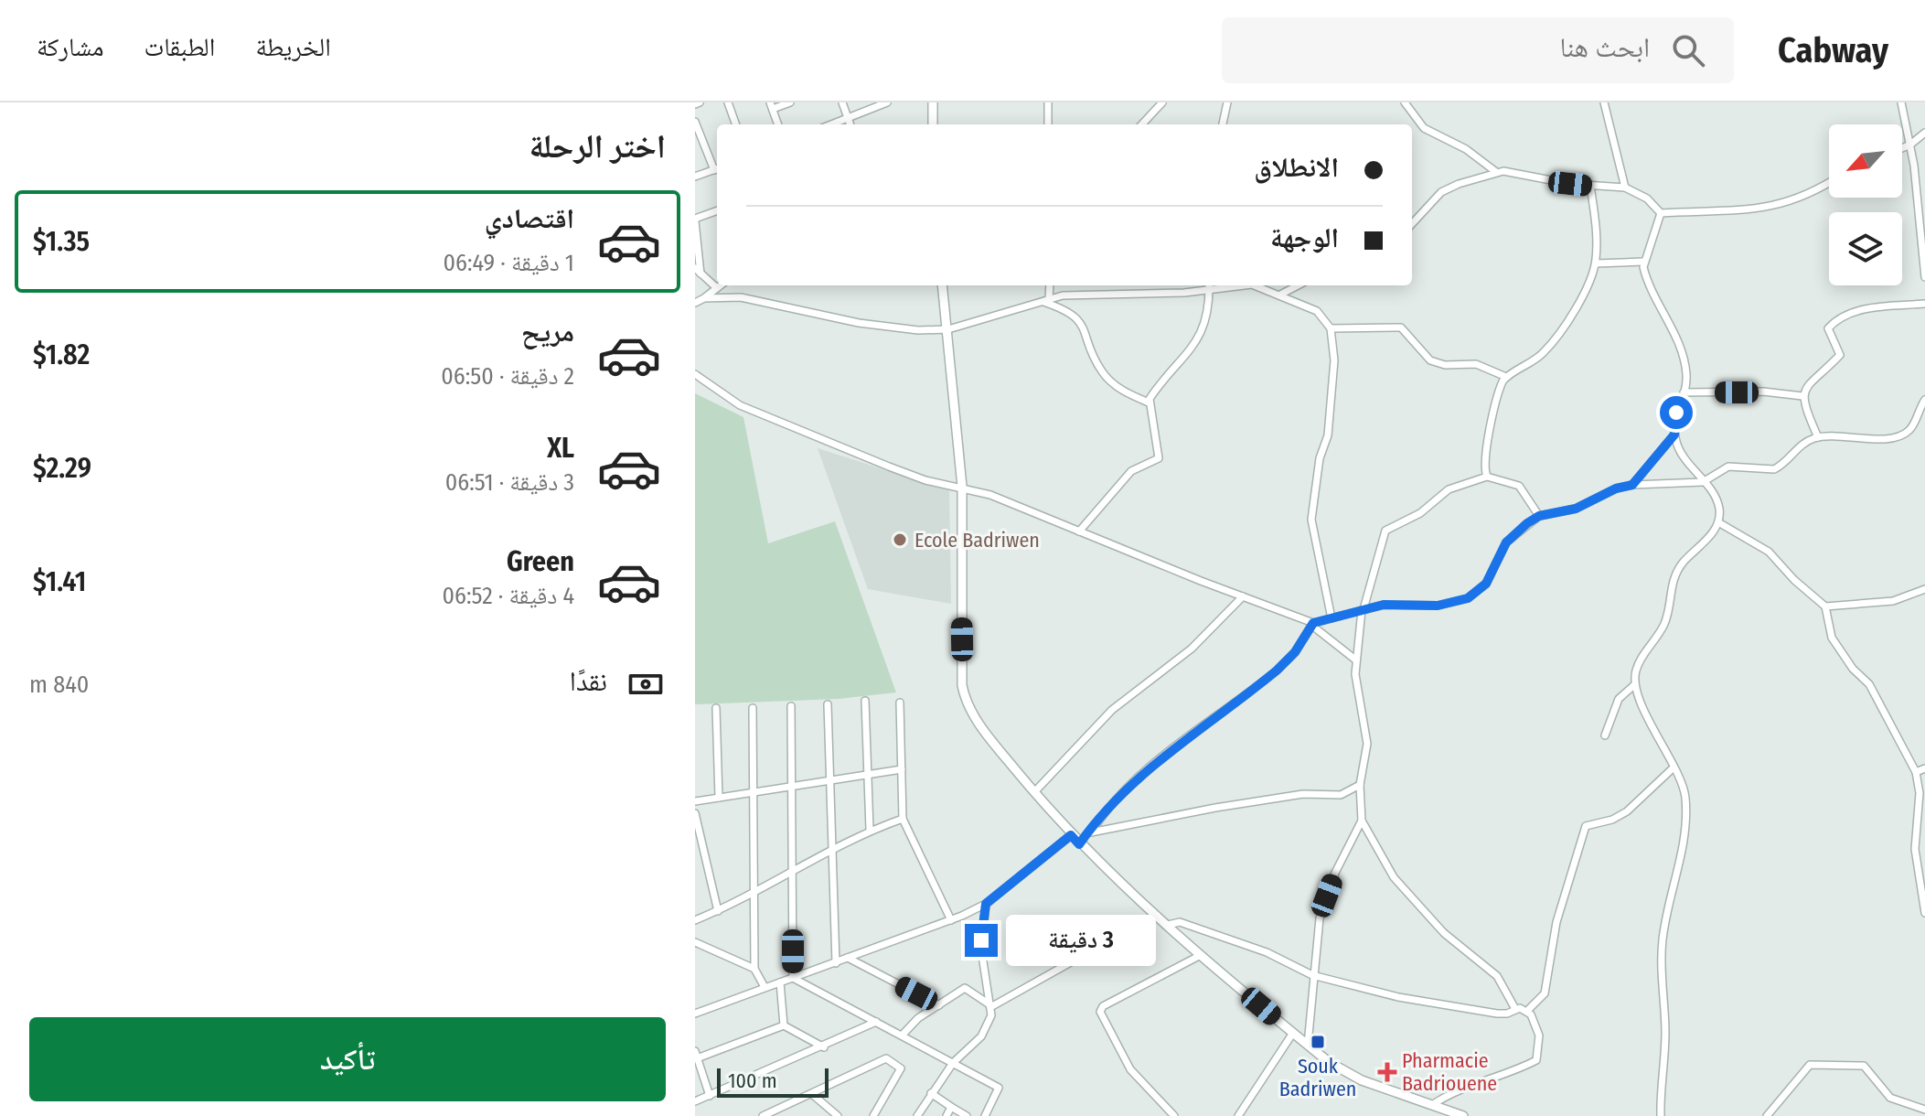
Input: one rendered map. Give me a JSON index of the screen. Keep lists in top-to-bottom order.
{
  "places": {
    "other": ["Ecole Badriwen"],
    "transit": ["Souk Badriwen"],
    "health": ["Pharmacie Badriouene"]
  },
  "scale_bar": "100 m",
  "north": "bottom left",
  "page": {
    "header": "Cabway",
    "search": "ابحث هنا",
    "nav": ["الخريطة", "الطبقات", "مشاركة"],
    "heading": "اختر الرحلة",
    "banner": ["الانطلاق", "الوجهة"],
    "list": [
      {
        "name": "اقتصادي",
        "note": "1 دقيقة · 06:49",
        "value": "$1.35"
      },
      {
        "name": "مريح",
        "note": "2 دقيقة · 06:50",
        "value": "$1.82"
      },
      {
        "name": "XL",
        "note": "3 دقيقة · 06:51",
        "value": "$2.29"
      },
      {
        "name": "Green",
        "note": "4 دقيقة · 06:52",
        "value": "$1.41"
      }
    ],
    "pay": ["نقدًا", "840 m"],
    "bubble": "3 دقيقة",
    "buttons": "تأكيد",
    "scale": "100 m"
  }
}
